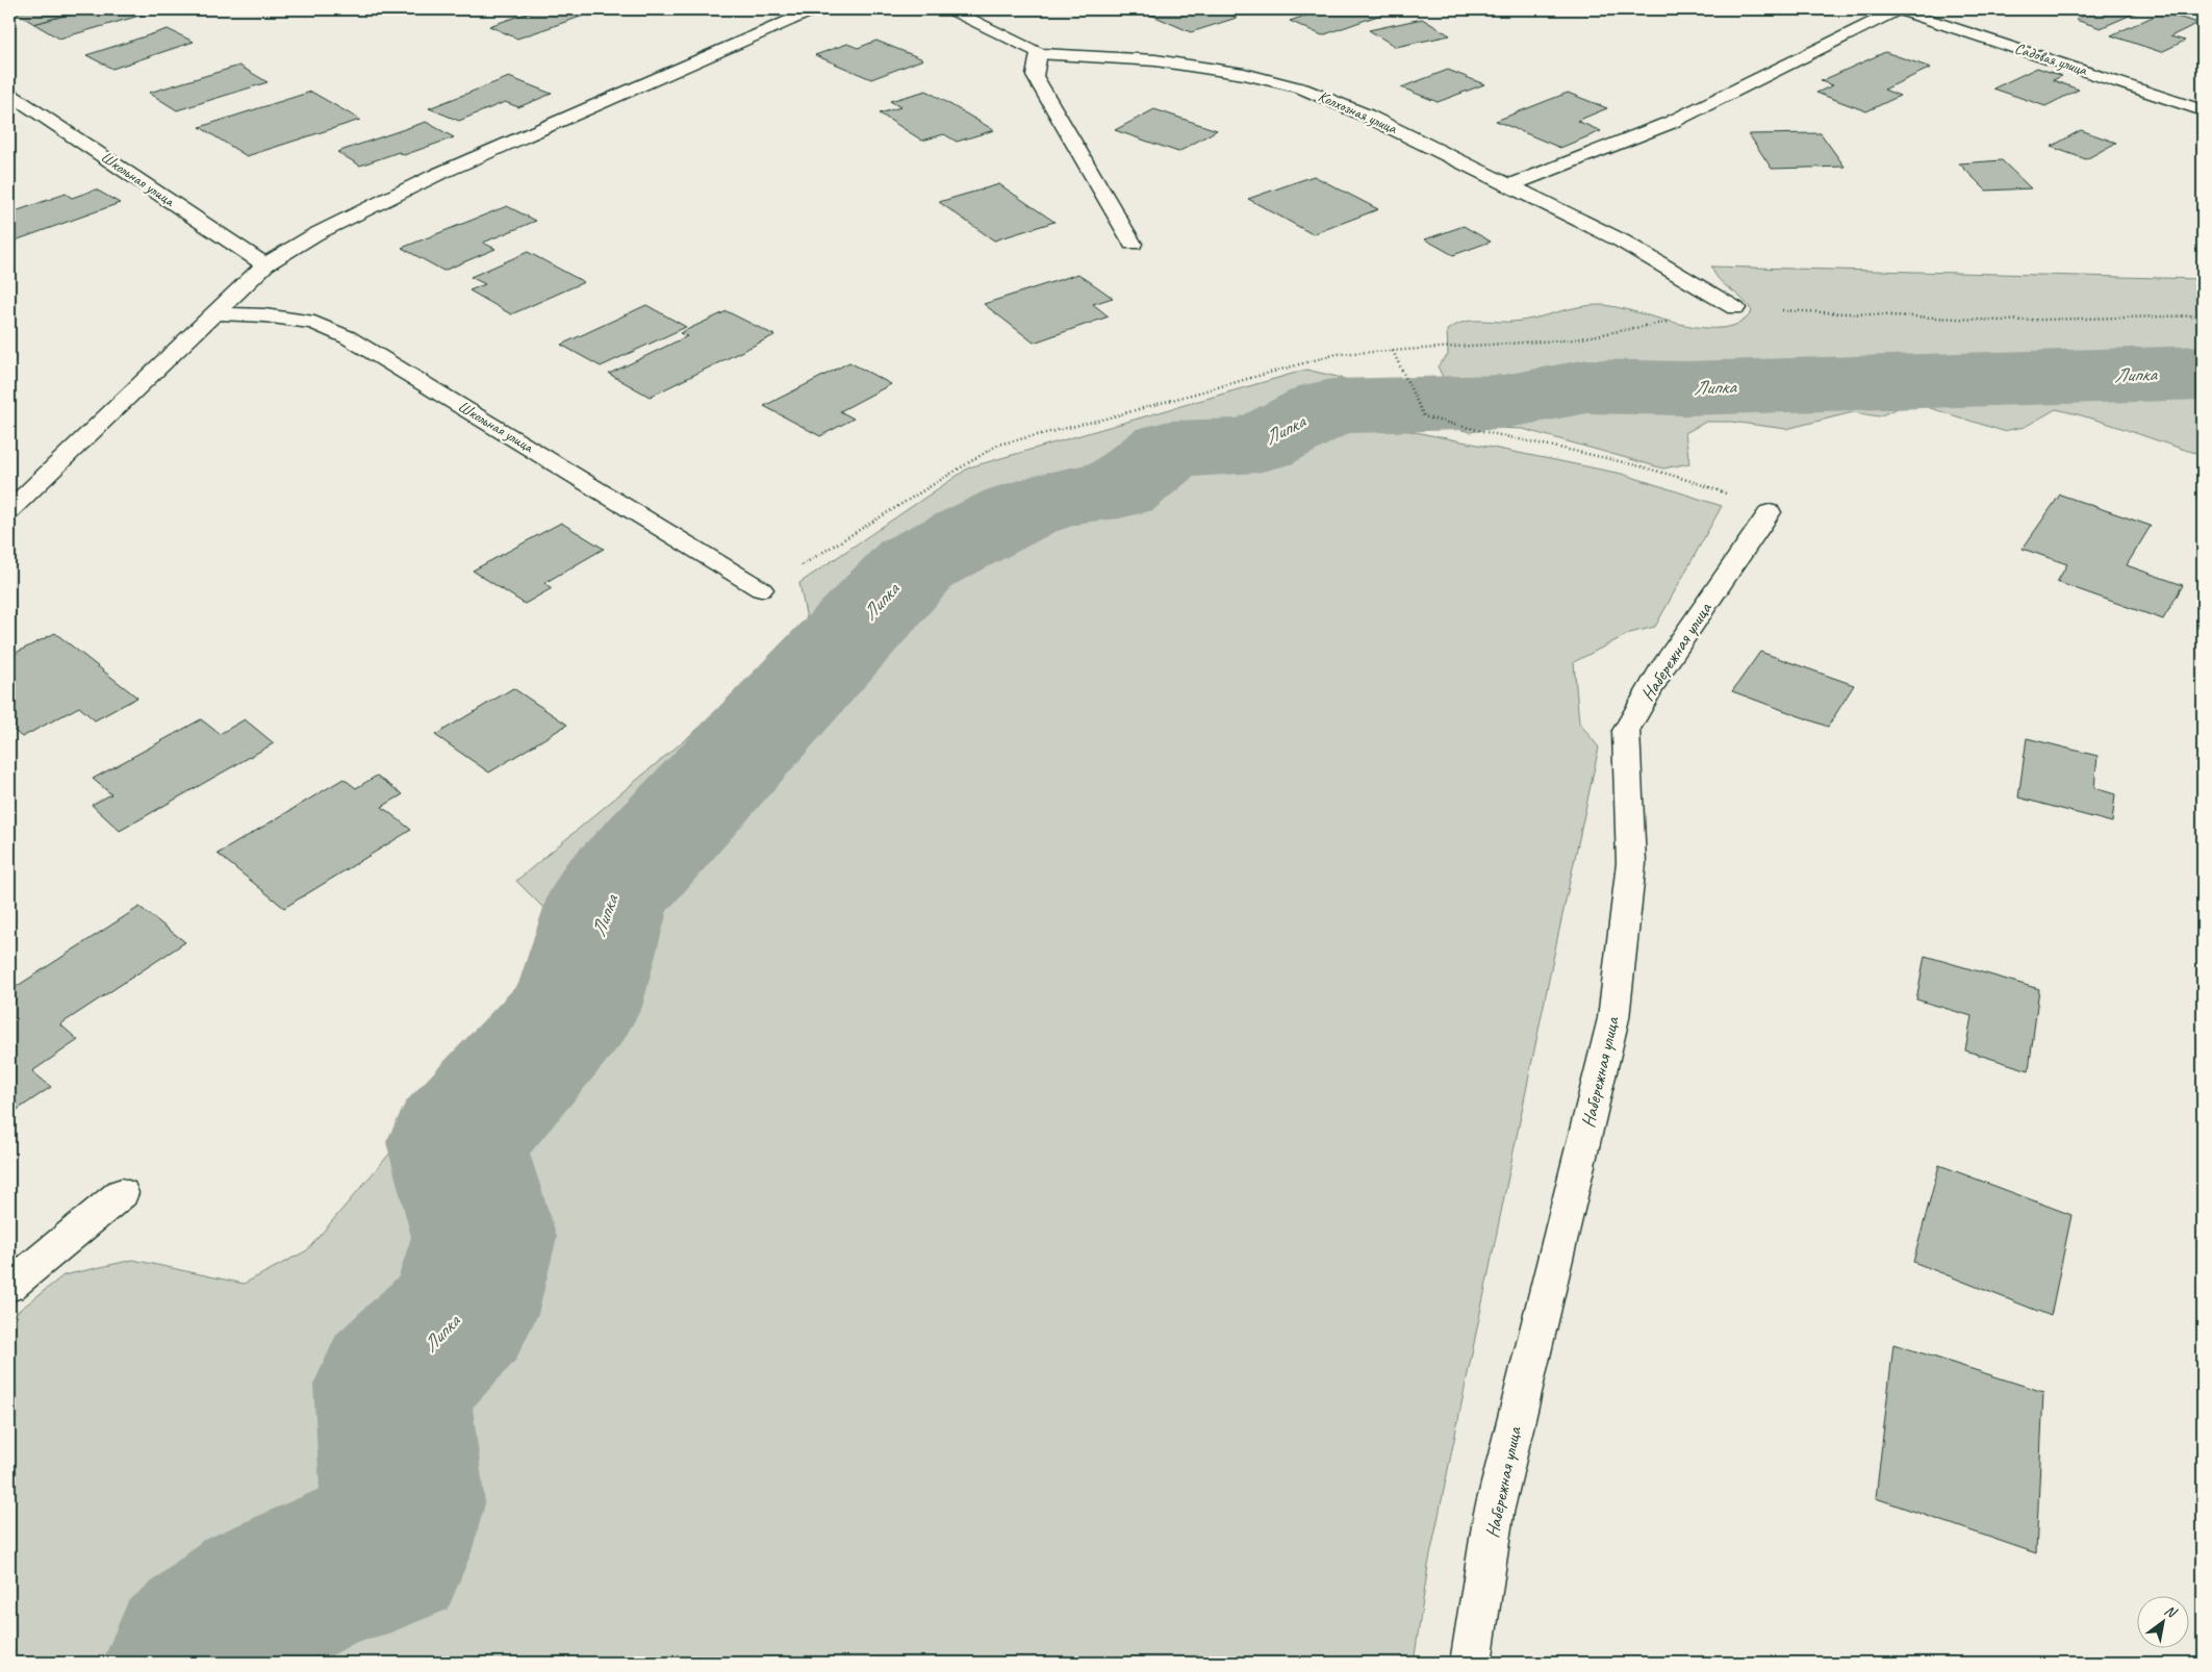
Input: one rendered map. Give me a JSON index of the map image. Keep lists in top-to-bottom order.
{
  "streets": {
    "street": [
      "Садовая улица",
      "Колхозная улица",
      "Школьная улица",
      "Набережная улица"
    ]
  },
  "water": ["Липка"],
  "north": "top right"
}
